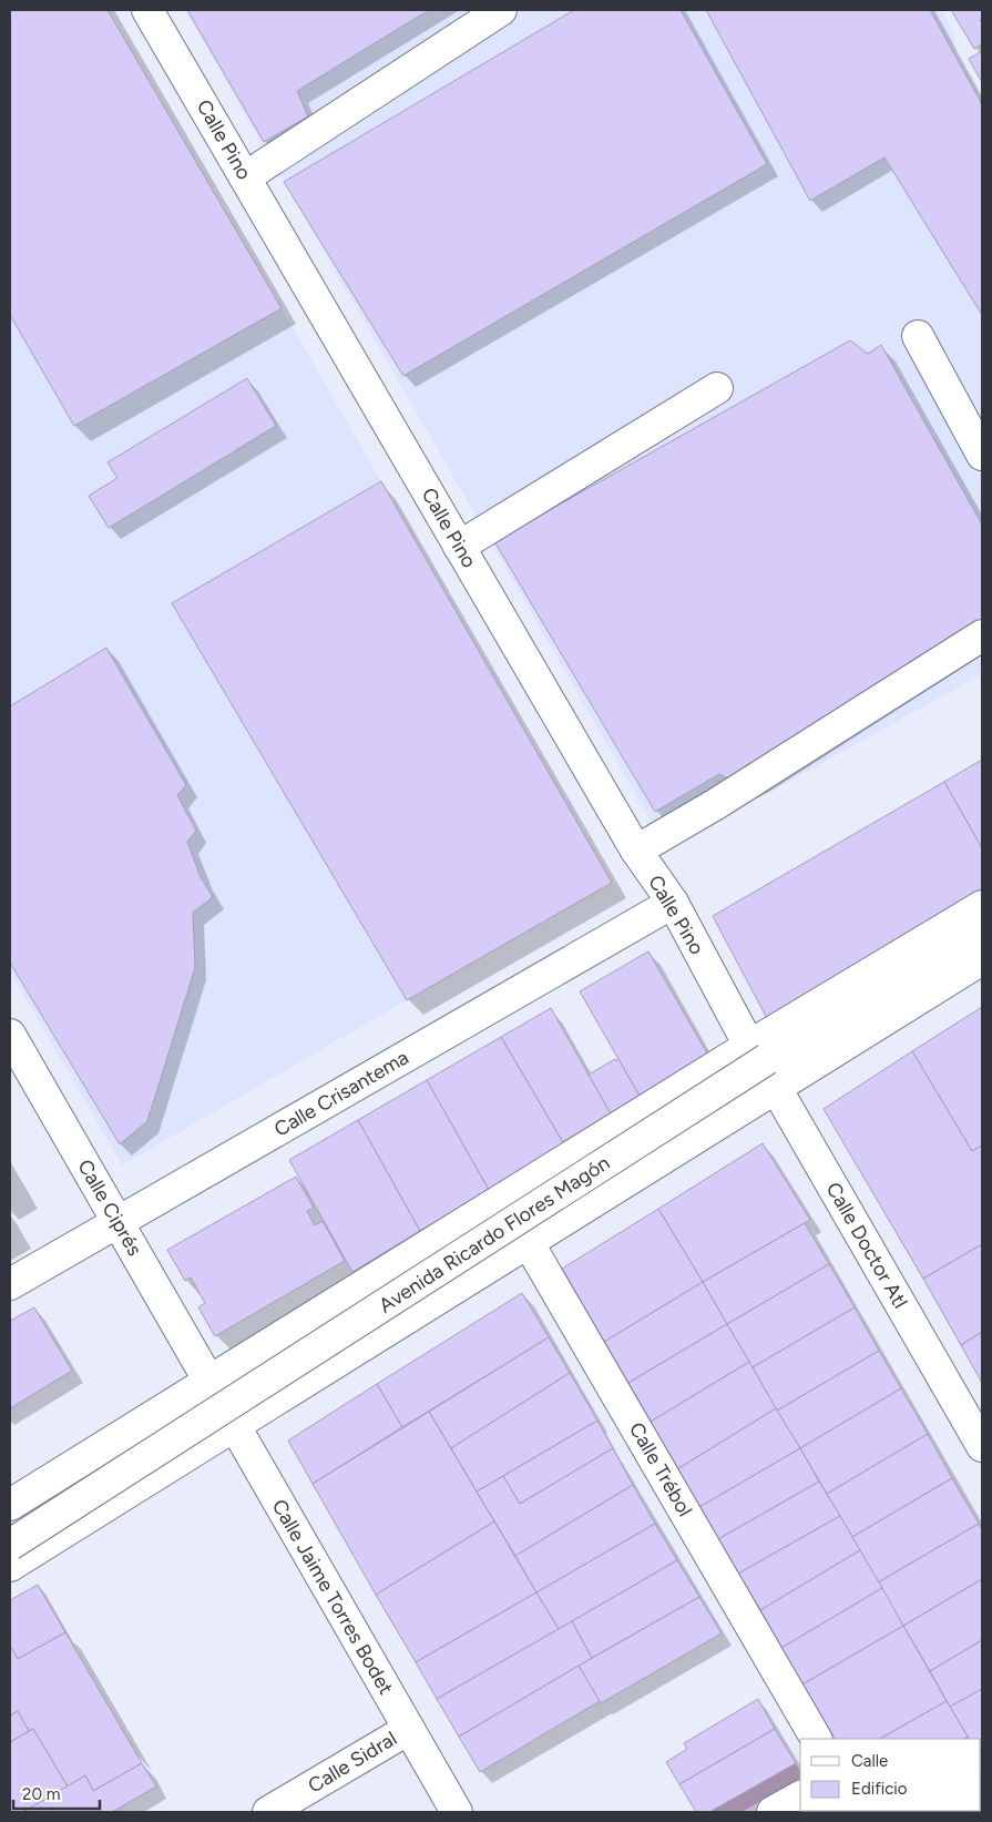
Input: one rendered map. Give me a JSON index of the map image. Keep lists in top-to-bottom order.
{
  "streets": {
    "street": [
      "Calle Pino",
      "Calle Crisantema",
      "Calle Ciprés",
      "Avenida Ricardo Flores Magón",
      "Calle Doctor Atl",
      "Calle Trébol",
      "Calle Jaime Torres Bodet",
      "Calle Sidral"
    ]
  },
  "crossings": [
    ["Calle Pino", "Calle Crisantema"],
    ["Calle Pino", "Avenida Ricardo Flores Magón"],
    ["Calle Pino", "Calle Doctor Atl"],
    ["Calle Crisantema", "Calle Ciprés"],
    ["Calle Ciprés", "Avenida Ricardo Flores Magón"],
    ["Calle Ciprés", "Calle Jaime Torres Bodet"],
    ["Avenida Ricardo Flores Magón", "Calle Doctor Atl"],
    ["Avenida Ricardo Flores Magón", "Calle Trébol"],
    ["Avenida Ricardo Flores Magón", "Calle Jaime Torres Bodet"],
    ["Calle Jaime Torres Bodet", "Calle Sidral"]
  ],
  "legend": ["Calle", "Edificio"],
  "scale_bar": "20 m"
}
